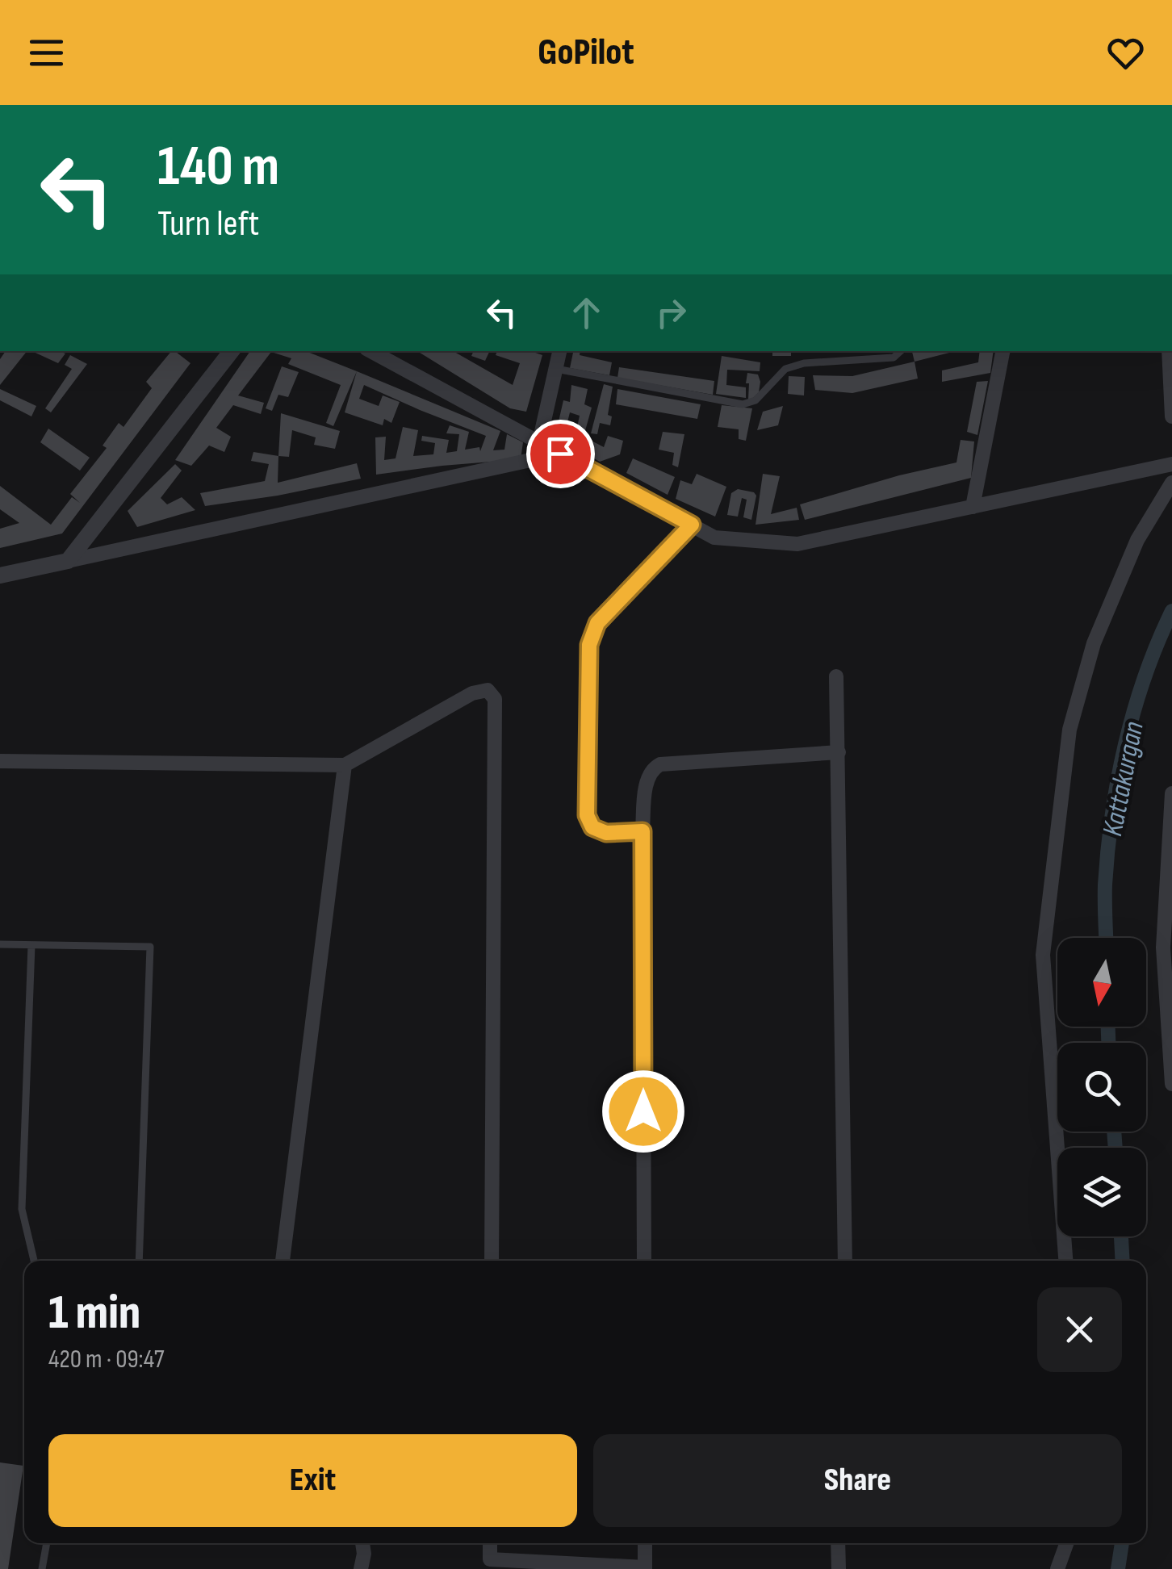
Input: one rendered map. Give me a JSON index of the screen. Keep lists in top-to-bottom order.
{
  "water": ["Kattakurgan"],
  "north": "bottom",
  "page": {
    "header": "GoPilot",
    "turn": ["140 m", "Turn left"],
    "heading": ["1 min", "420 m · 09:47"],
    "buttons": ["Exit", "Share"]
  }
}
